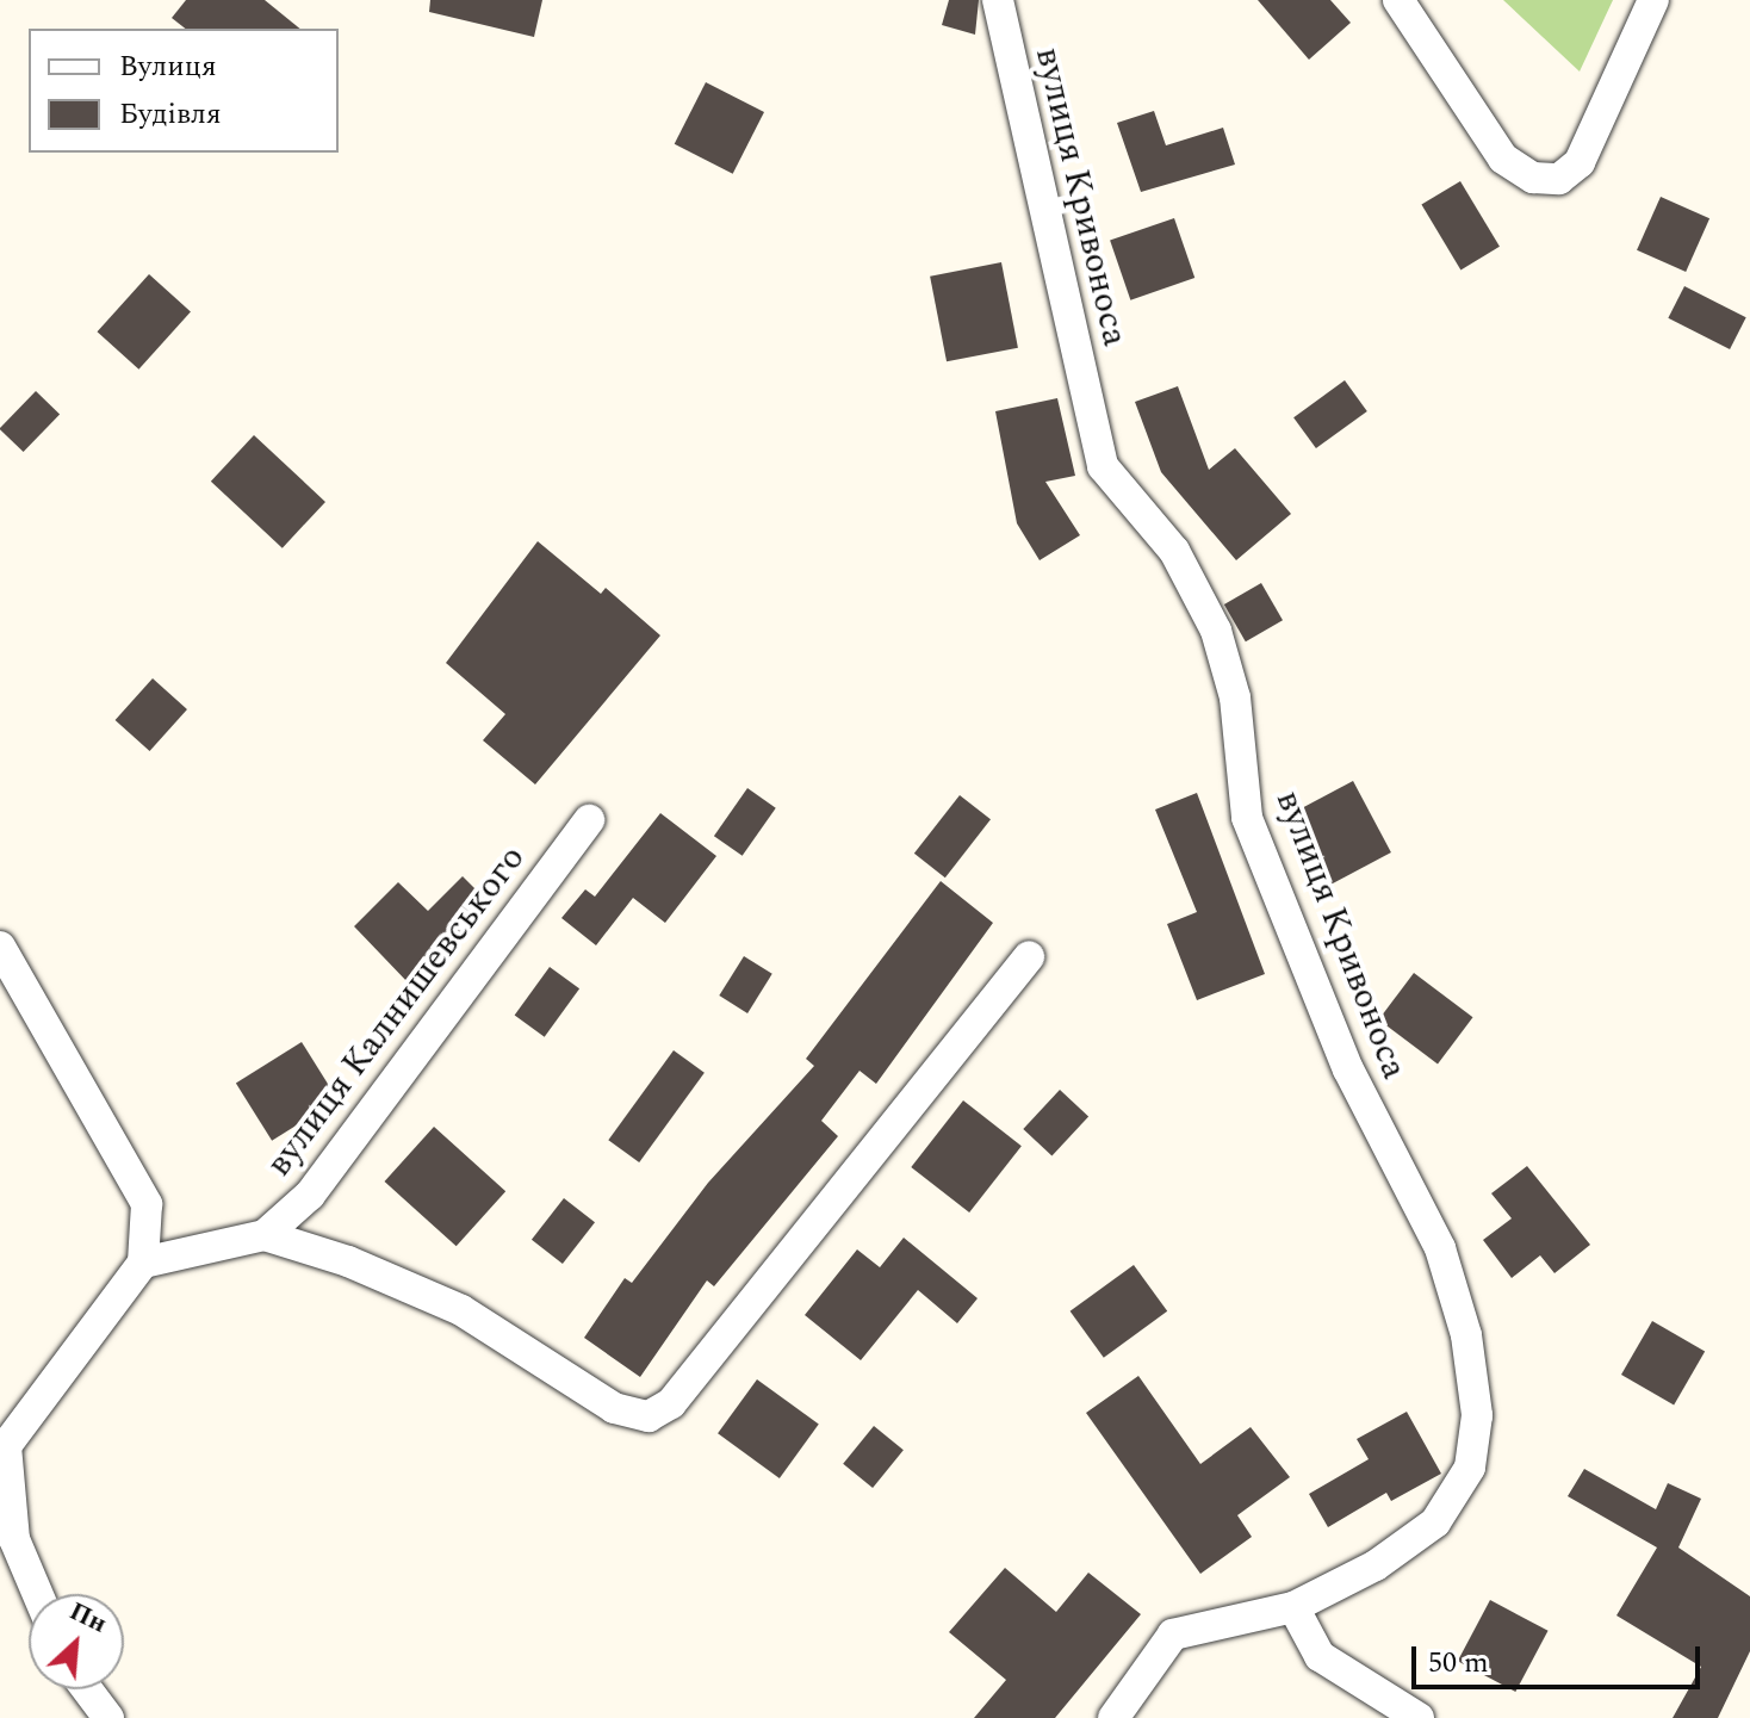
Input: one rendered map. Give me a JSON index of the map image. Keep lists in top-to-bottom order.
{
  "streets": {
    "street": ["вулиця Кривоноса", "вулиця Калнишевського"]
  },
  "legend": ["Вулиця", "Будівля"],
  "scale_bar": "50 m",
  "north": "top right"
}
